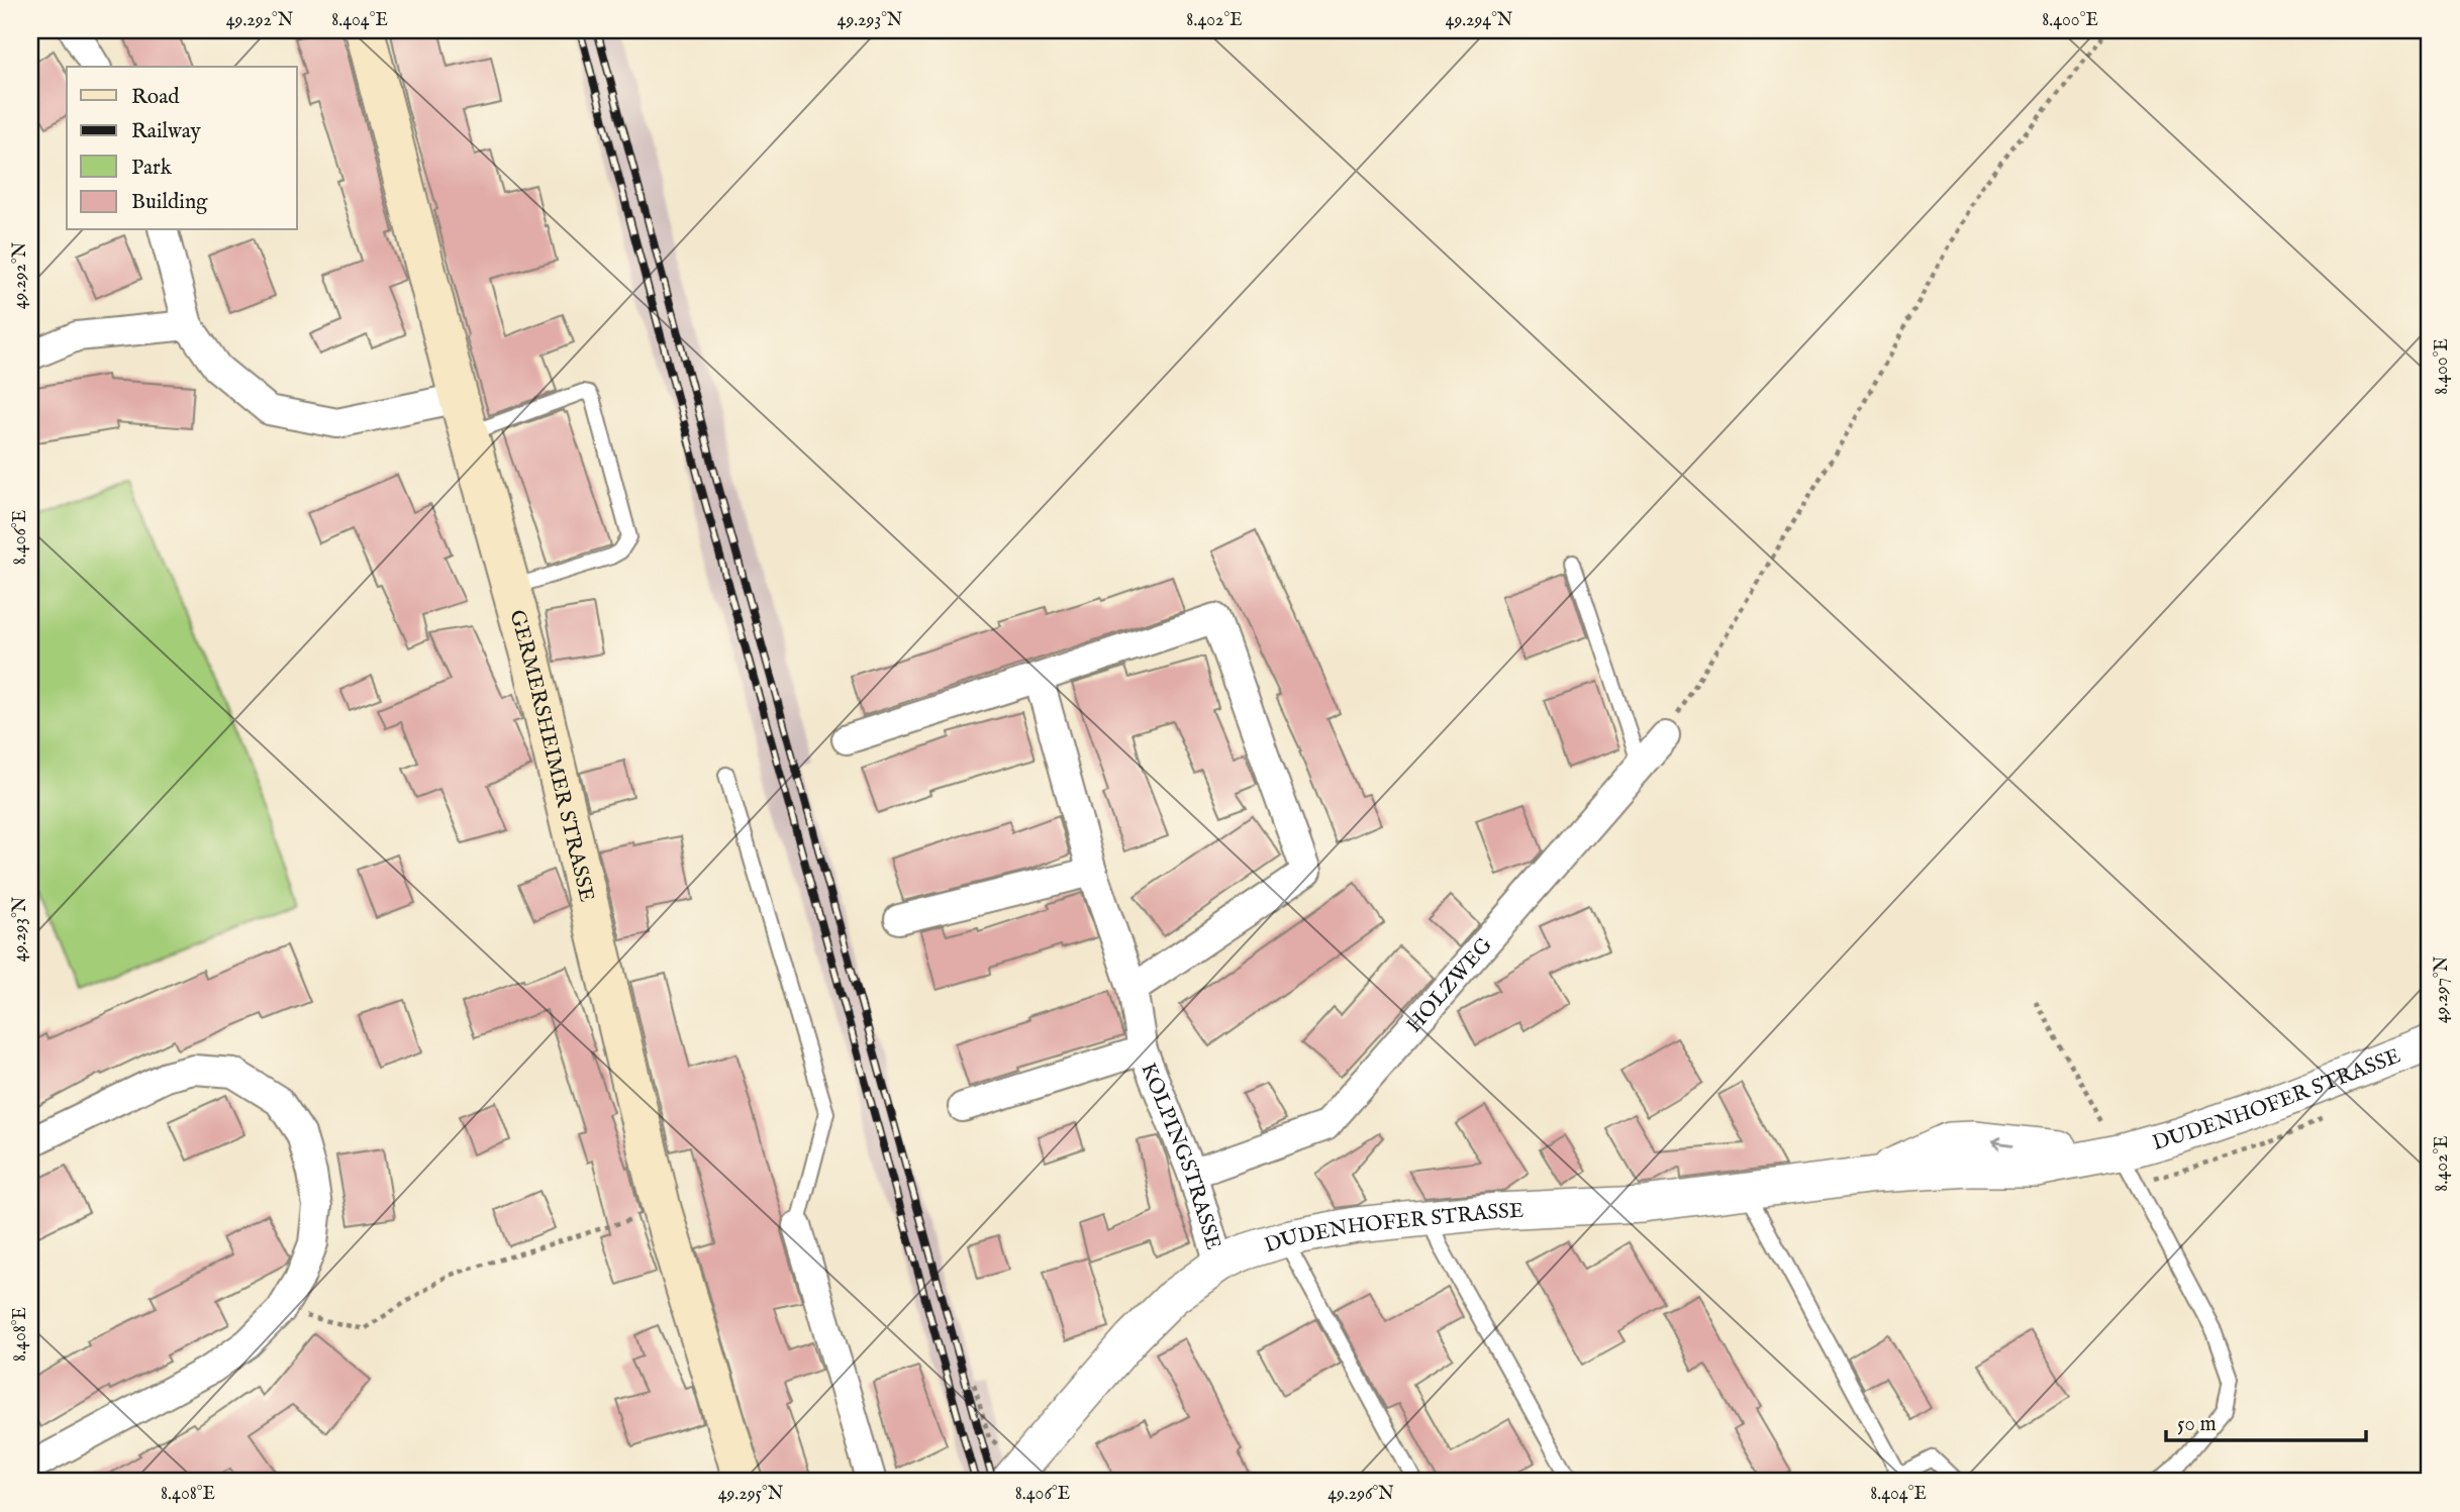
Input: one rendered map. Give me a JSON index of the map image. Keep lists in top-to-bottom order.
{
  "streets": {
    "main road": ["GERMERSHEIMER STRASSE"],
    "street": ["HOLZWEG", "DUDENHOFER STRASSE", "KOLPINGSTRASSE"]
  },
  "crossings": [
    ["HOLZWEG", "KOLPINGSTRASSE"],
    ["DUDENHOFER STRASSE", "KOLPINGSTRASSE"]
  ],
  "legend": [
    "Road",
    "Railway",
    "Park",
    "Building"
  ],
  "scale_bar": "50 m",
  "coordinates": [
    "49.292°N",
    "8.404°E",
    "49.293°N",
    "8.402°E",
    "49.294°N",
    "8.400°E",
    "8.406°E",
    "49.297°N",
    "8.408°E",
    "49.295°N",
    "49.296°N"
  ]
}
